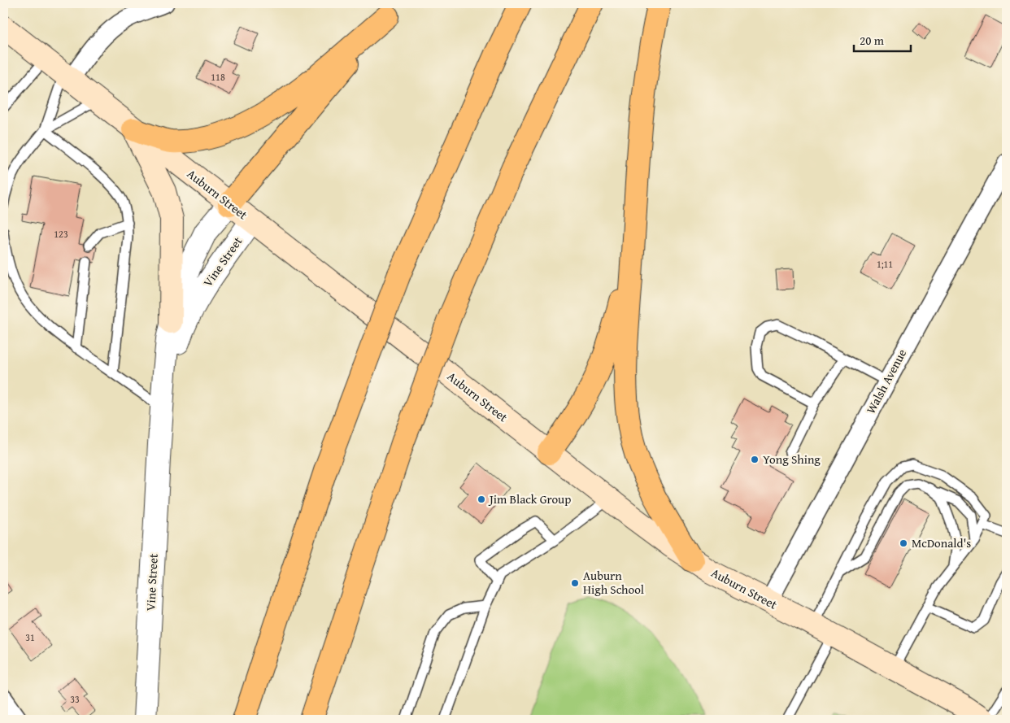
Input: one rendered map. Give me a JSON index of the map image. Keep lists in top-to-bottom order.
{
  "streets": {
    "main road": ["Auburn Street"],
    "street": ["Vine Street", "Walsh Avenue"]
  },
  "crossings": [
    ["Auburn Street", "Vine Street"],
    ["Auburn Street", "Walsh Avenue"]
  ],
  "places": [
    "Yong Shing",
    "Jim Black Group",
    "McDonald's",
    "Auburn High School"
  ],
  "house_numbers": [
    "118",
    "123",
    "1;11",
    "31",
    "33"
  ],
  "scale_bar": "20 m"
}
